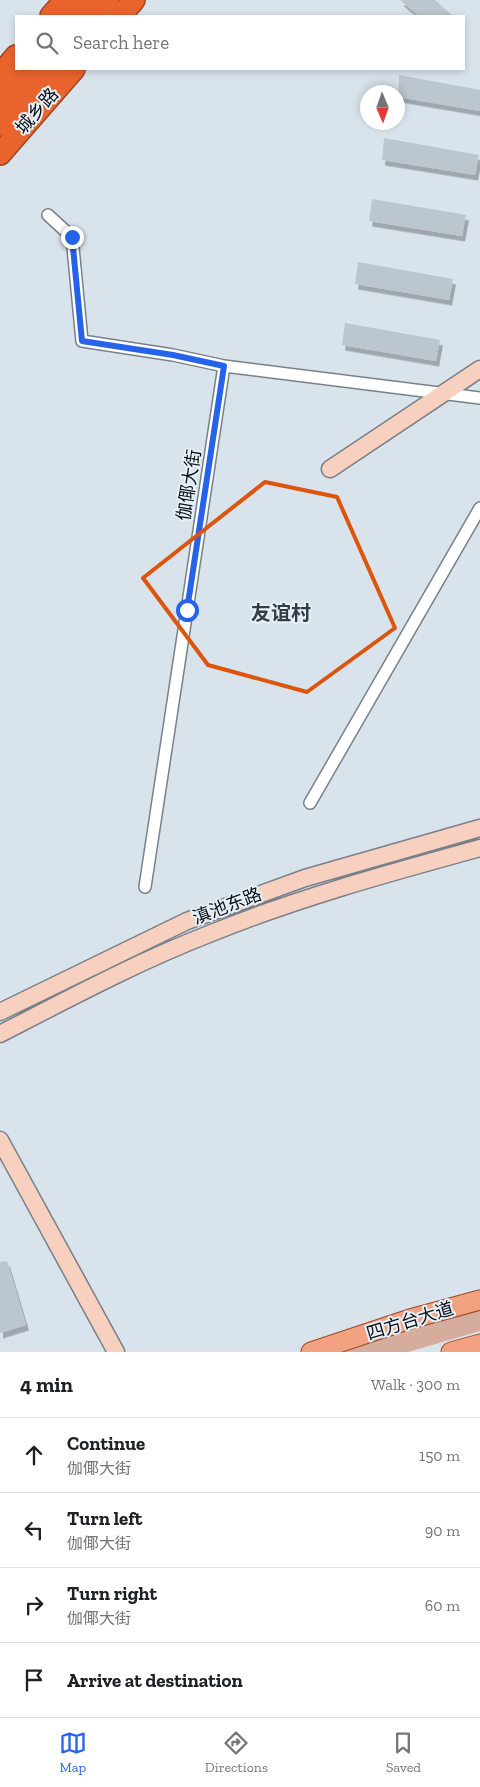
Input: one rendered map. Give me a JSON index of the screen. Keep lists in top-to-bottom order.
{
  "streets": {
    "highway": ["城乡路"],
    "main road": ["四方台大道"],
    "street": ["伽倻大街", "滇池东路"]
  },
  "districts": ["友谊村"],
  "north": "bottom",
  "page": {
    "search": "Search here",
    "heading": ["4 min", "Walk · 300 m"],
    "list": [
      ["Continue", "伽倻大街", "150 m"],
      ["Turn left", "伽倻大街", "90 m"],
      ["Turn right", "伽倻大街", "60 m"],
      "Arrive at destination"
    ],
    "nav": ["Map", "Directions", "Saved"]
  }
}
